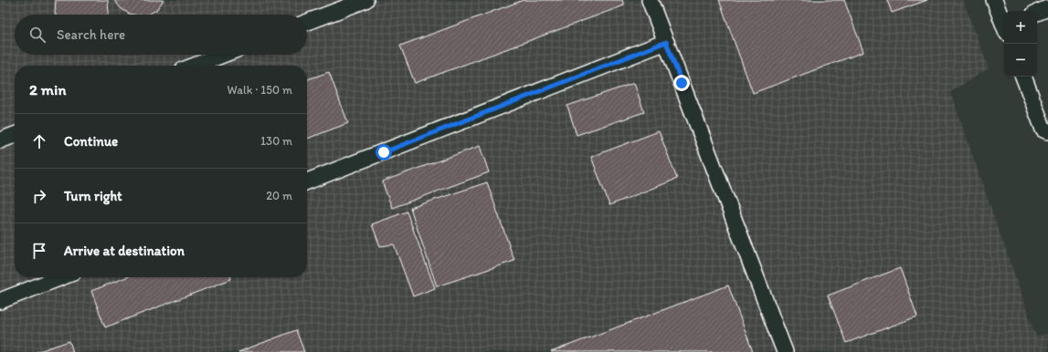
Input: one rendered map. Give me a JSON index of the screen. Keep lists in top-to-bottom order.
{
  "page": {
    "map_buttons": ["+", "−"],
    "search": "Search here",
    "heading": ["2 min", "Walk · 150 m"],
    "list": [
      ["Continue", "130 m"],
      ["Turn right", "20 m"],
      "Arrive at destination"
    ]
  }
}
